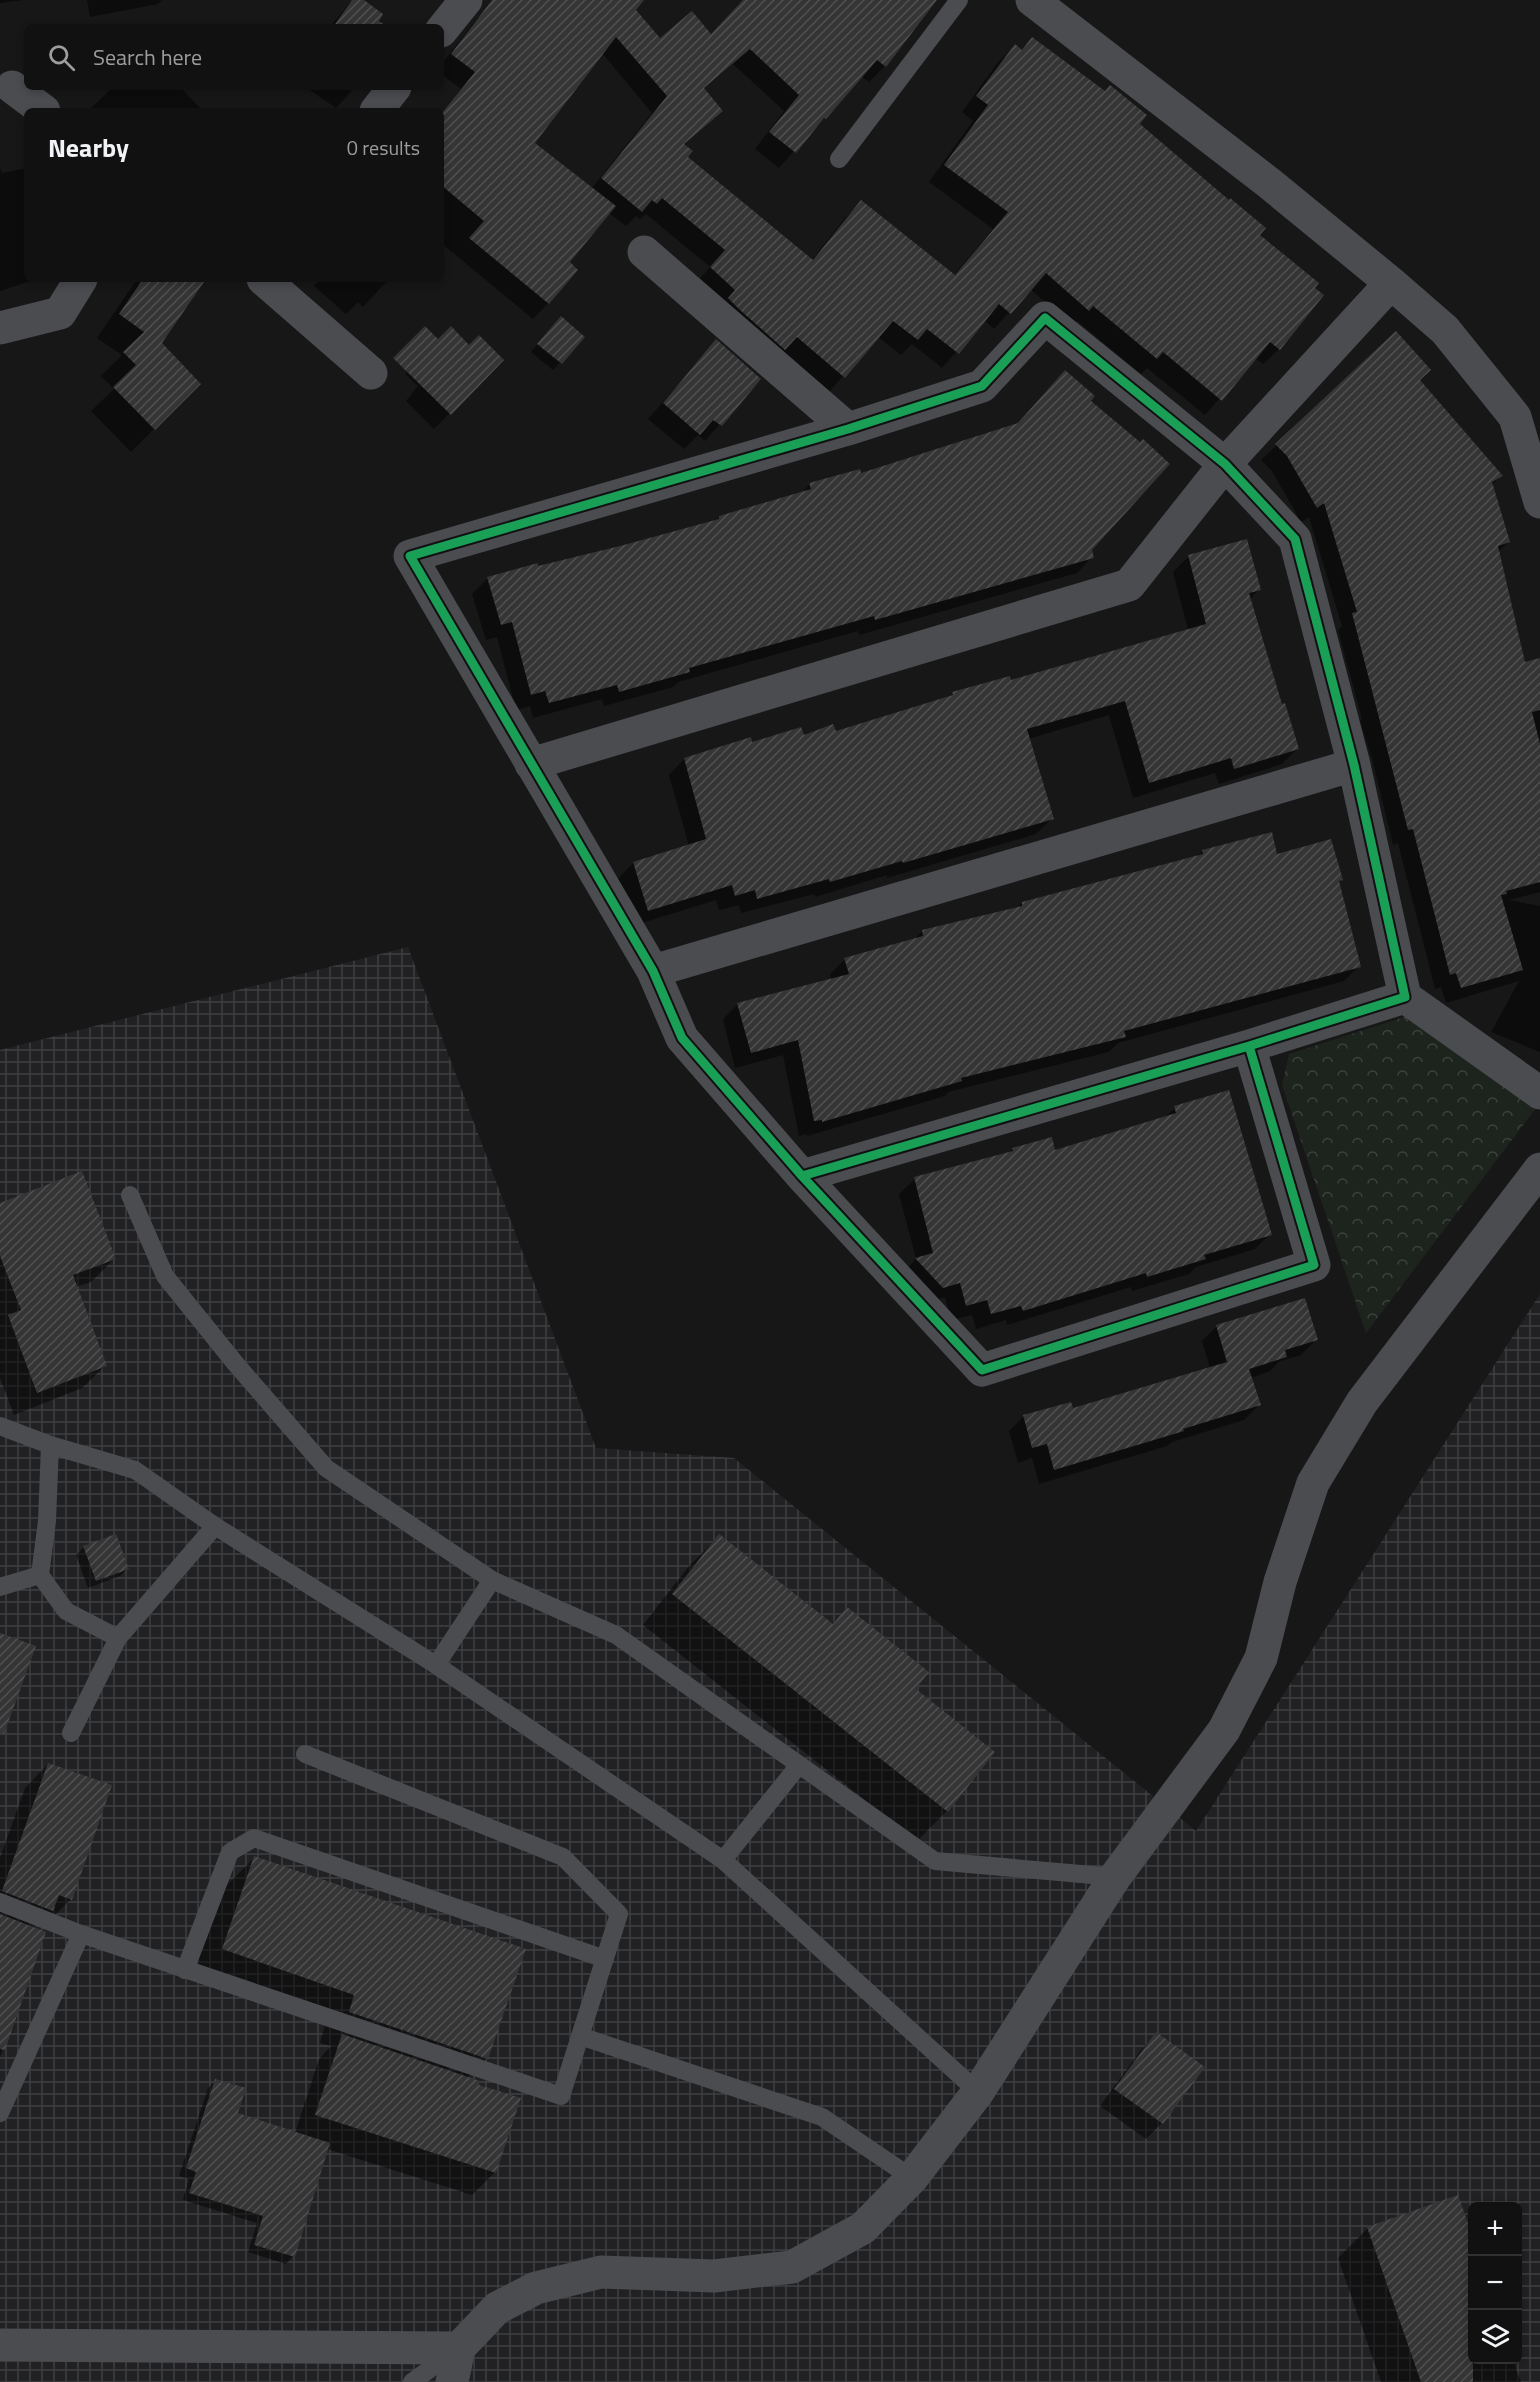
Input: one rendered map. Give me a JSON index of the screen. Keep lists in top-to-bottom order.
{
  "page": {
    "search": "Search here",
    "heading": ["Nearby", "0 results"],
    "map_buttons": ["+", "−"]
  }
}
